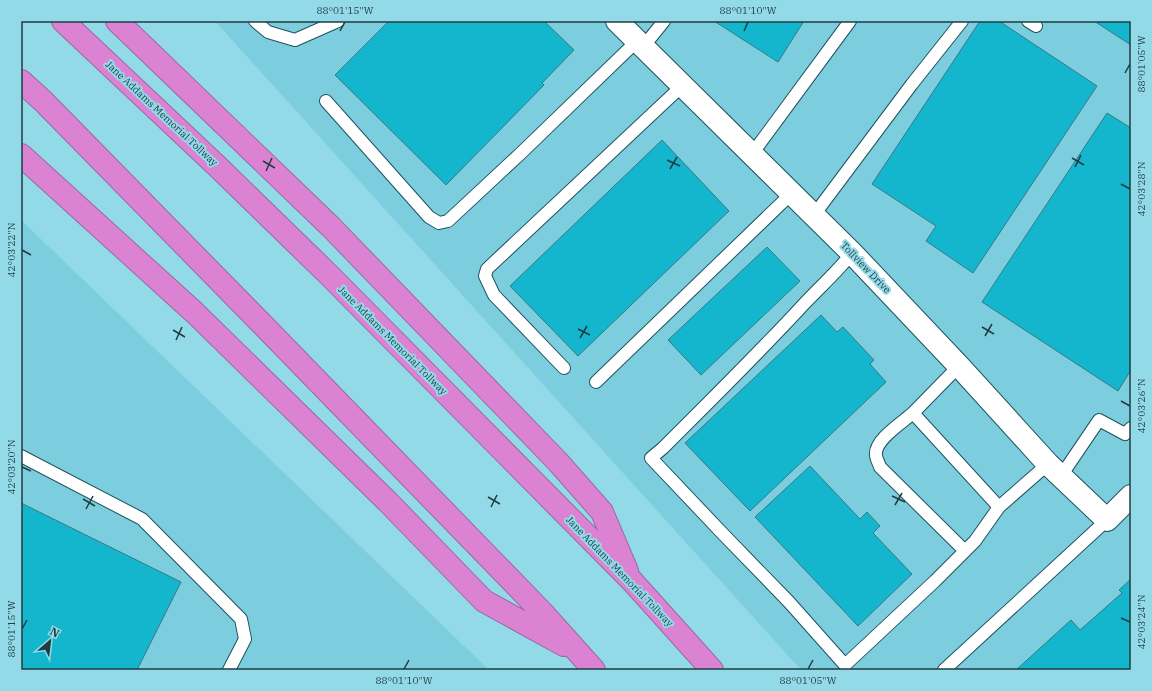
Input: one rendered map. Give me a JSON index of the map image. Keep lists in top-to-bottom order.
{
  "streets": {
    "highway": ["Jane Addams Memorial Tollway"],
    "street": ["Tollview Drive"]
  },
  "north": "top right",
  "coordinates": [
    "88°01'15\"W",
    "88°01'10\"W",
    "88°01'05\"W",
    "42°03'28\"N",
    "42°03'22\"N",
    "42°03'26\"N",
    "42°03'20\"N",
    "42°03'24\"N"
  ]
}
